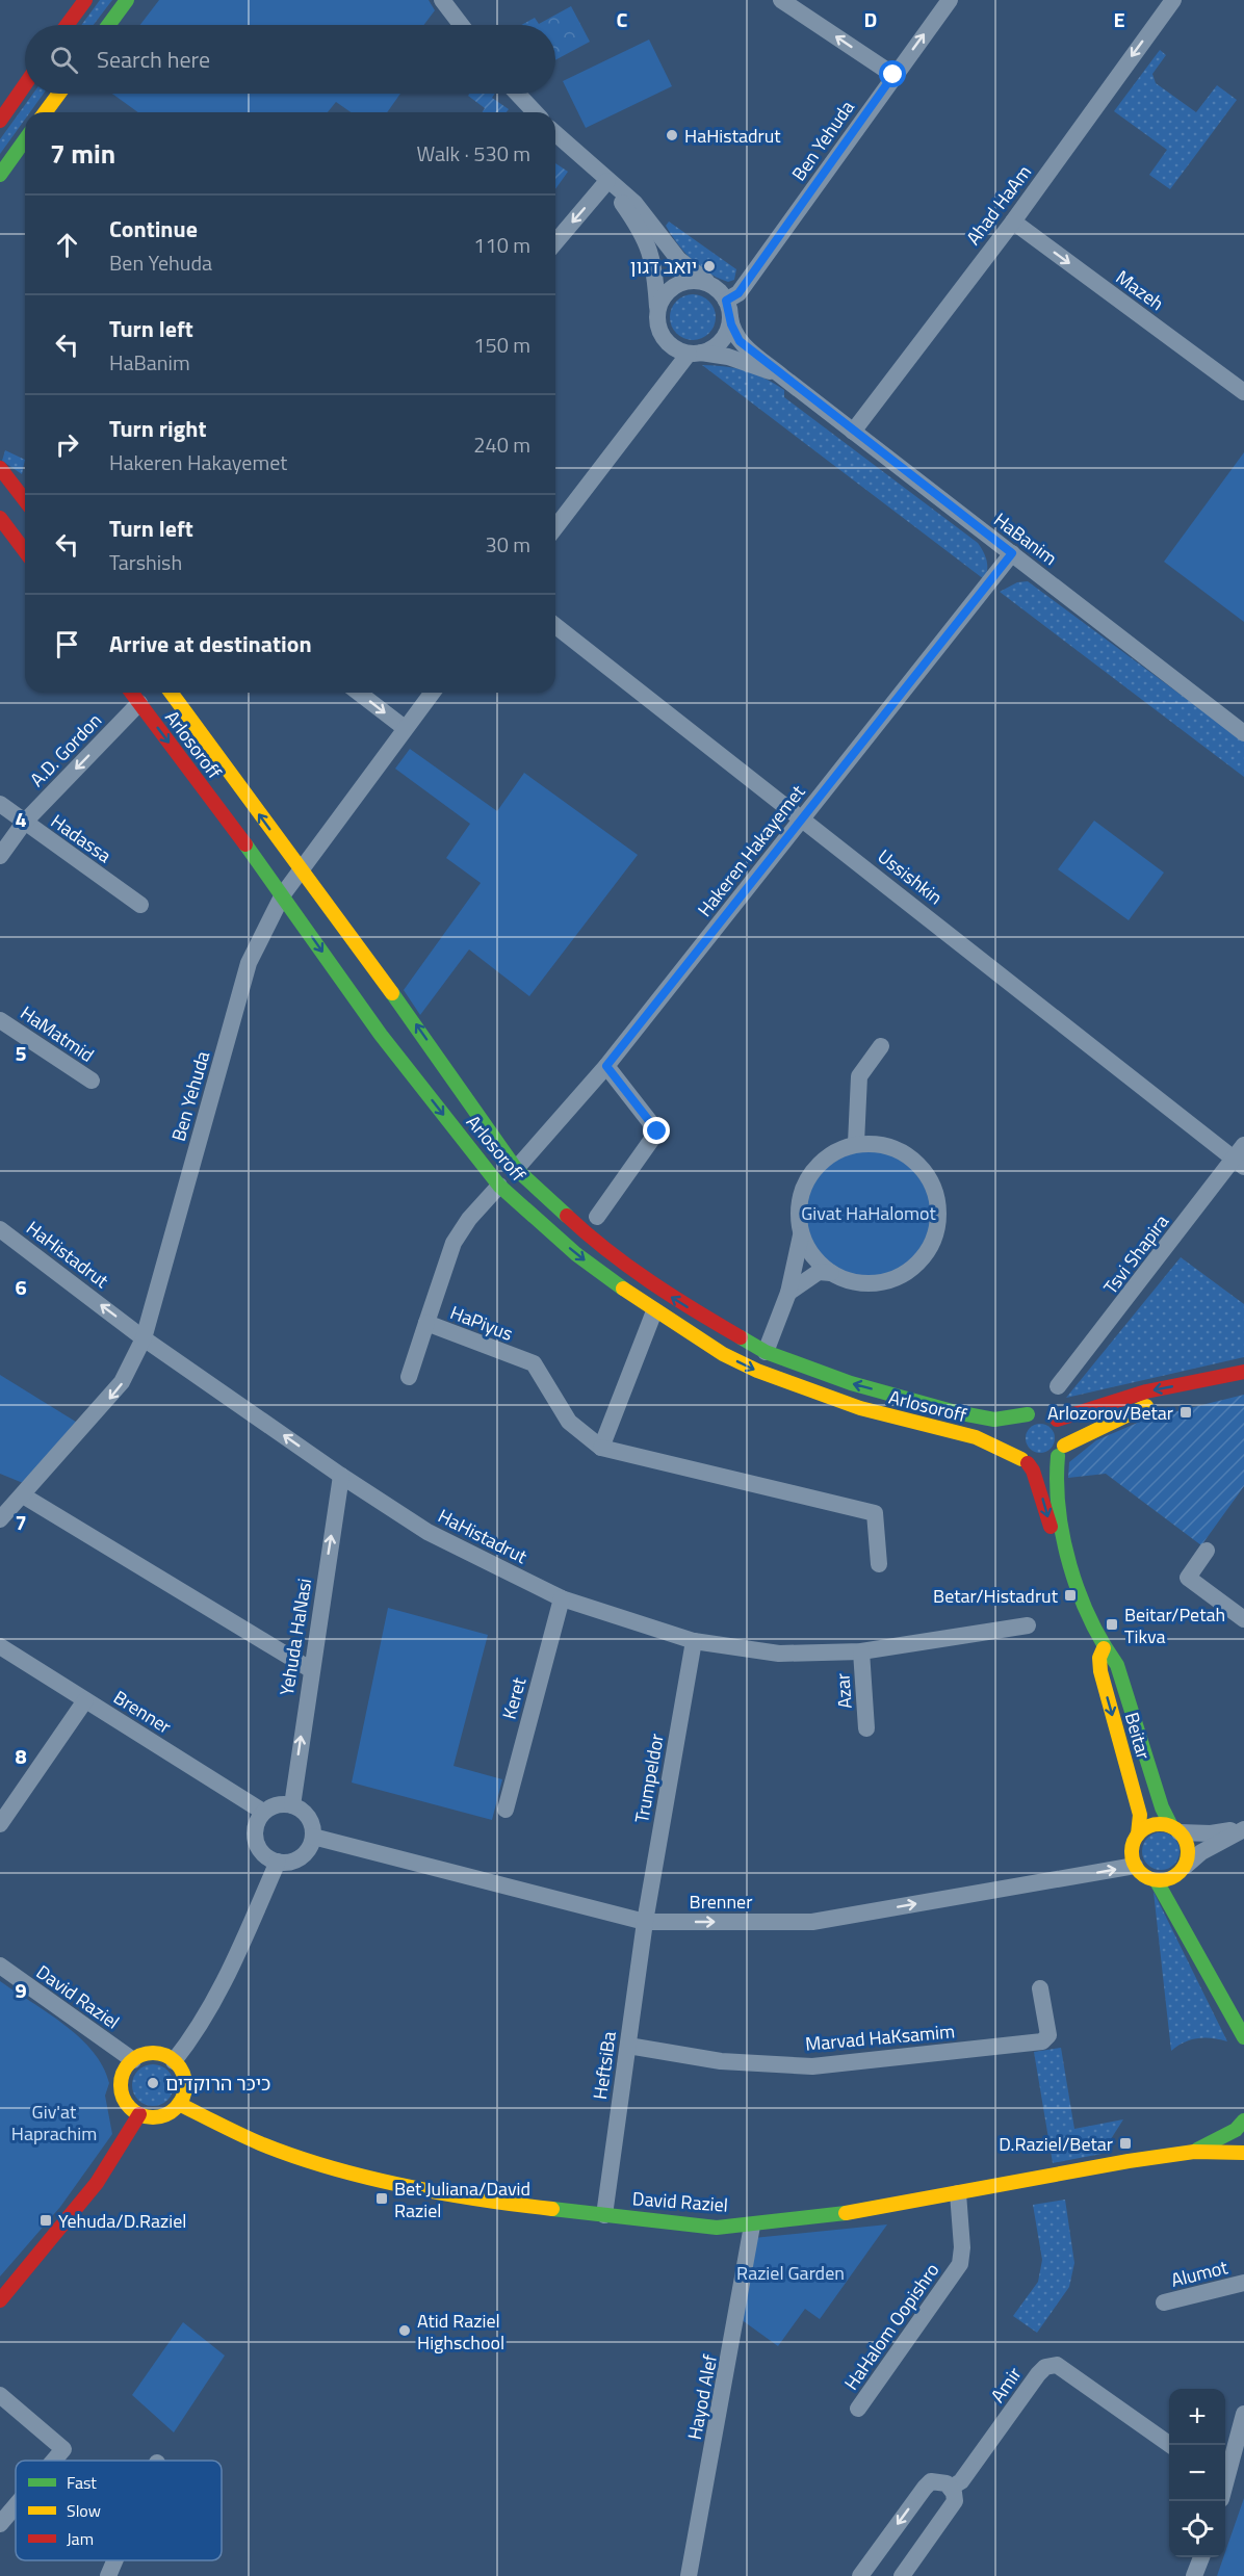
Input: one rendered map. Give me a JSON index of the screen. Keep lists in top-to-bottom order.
{
  "streets": {
    "main road": ["Arlosoroff", "Beitar", "David Raziel"],
    "street": [
      "Ben Yehuda",
      "Ahad HaAm",
      "Mazeh",
      "HaBanim",
      "A.D. Gordon",
      "Hadassa",
      "Hakeren Hakayemet",
      "Ussishkin",
      "HaMatmid",
      "HaHistadrut",
      "Tsvi Shapira",
      "HaPiyus",
      "Yehuda HaNasi",
      "Azar",
      "Keret",
      "Brenner",
      "Trumpeldor",
      "Marvad HaKsamim",
      "HeftsiBa",
      "Alumot",
      "HaHalom Oopishro",
      "Amir",
      "Hayod Alef"
    ]
  },
  "crossings": [
    ["Ben Yehuda", "HaBanim"],
    ["Ben Yehuda", "Arlosoroff"],
    ["Ben Yehuda", "HaHistadrut"],
    ["Ahad HaAm", "Mazeh"],
    ["Ahad HaAm", "HaBanim"],
    ["HaBanim", "Hakeren Hakayemet"],
    ["Arlosoroff", "A.D. Gordon"],
    ["Arlosoroff", "Hakeren Hakayemet"],
    ["Arlosoroff", "HaPiyus"],
    ["Arlosoroff", "Beitar"],
    ["A.D. Gordon", "Hadassa"],
    ["Hakeren Hakayemet", "Ussishkin"],
    ["Ussishkin", "Tsvi Shapira"],
    ["HaHistadrut", "Yehuda HaNasi"],
    ["HaHistadrut", "Azar"],
    ["HaHistadrut", "Keret"],
    ["HaHistadrut", "Trumpeldor"],
    ["Yehuda HaNasi", "Brenner"],
    ["Brenner", "Beitar"],
    ["Brenner", "Trumpeldor"],
    ["Brenner", "HeftsiBa"],
    ["Trumpeldor", "HeftsiBa"],
    ["David Raziel", "HeftsiBa"],
    ["David Raziel", "HaHalom Oopishro"],
    ["David Raziel", "Hayod Alef"],
    ["Marvad HaKsamim", "HeftsiBa"]
  ],
  "one_way": [
    "Ahad HaAm",
    "Mazeh",
    "A.D. Gordon",
    "HaHistadrut",
    "Yehuda HaNasi",
    "Brenner"
  ],
  "parks": ["Givat HaHalomot", "Giv'at Haprachim", "Raziel Garden"],
  "places": {
    "other": [
      "HaHistadrut",
      "יואב דגון",
      "כיכר הרוקדים",
      "Atid Raziel Highschool"
    ],
    "transit": [
      "Arlozorov/Betar",
      "Betar/Histadrut",
      "Beitar/Petah Tikva",
      "D.Raziel/Betar",
      "Bet Juliana/David Raziel",
      "Yehuda/D.Raziel"
    ]
  },
  "legend": ["Fast", "Slow", "Jam"],
  "page": {
    "search": "Search here",
    "heading": ["7 min", "Walk · 530 m"],
    "list": [
      ["Continue", "Ben Yehuda", "110 m"],
      ["Turn left", "HaBanim", "150 m"],
      ["Turn right", "Hakeren Hakayemet", "240 m"],
      ["Turn left", "Tarshish", "30 m"],
      "Arrive at destination"
    ],
    "map_buttons": ["+", "−"]
  },
  "grid": {
    "columns": ["C", "D", "E"],
    "rows": [
      "4",
      "5",
      "6",
      "7",
      "8",
      "9"
    ]
  }
}
